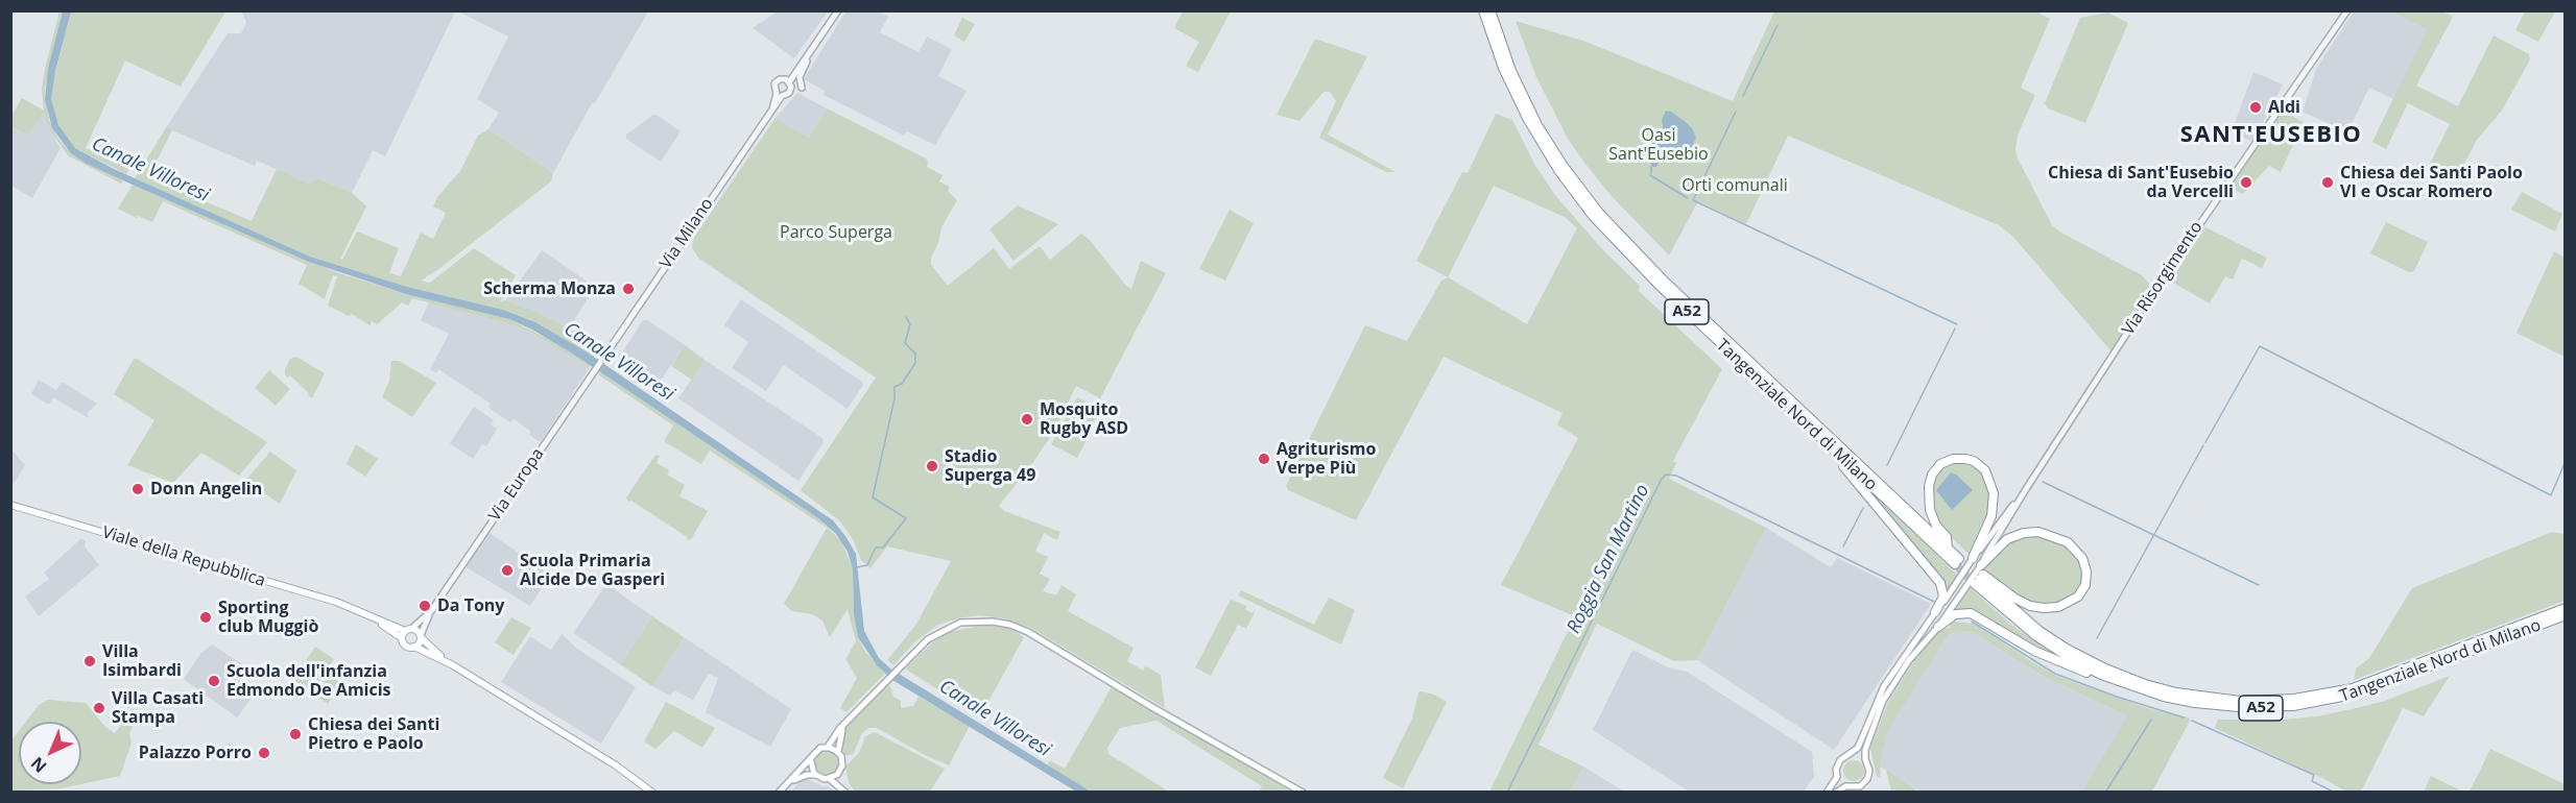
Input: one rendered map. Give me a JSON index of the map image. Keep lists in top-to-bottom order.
{
  "streets": {
    "highway": ["A52", "Tangenziale Nord di Milano"],
    "main road": ["Via Risorgimento", "Viale della Repubblica"],
    "street": ["Via Milano", "Via Europa"]
  },
  "crossings": [
    ["Via Milano", "Via Europa"],
    ["Via Risorgimento", "A52"],
    ["A52", "Tangenziale Nord di Milano"],
    ["Via Europa", "Viale della Repubblica"]
  ],
  "districts": ["SANT'EUSEBIO"],
  "water": ["Canale Villoresi", "Roggia San Martino"],
  "parks": ["Oasi Sant'Eusebio", "Orti comunali", "Parco Superga"],
  "places": [
    "Aldi",
    "Chiesa di Sant'Eusebio da Vercelli",
    "Chiesa dei Santi Paolo VI e Oscar Romero",
    "Scherma Monza",
    "Mosquito Rugby ASD",
    "Agriturismo Verpe Più",
    "Stadio Superga 49",
    "Donn Angelin",
    "Scuola Primaria Alcide De Gasperi",
    "Da Tony",
    "Sporting club Muggiò",
    "Villa Isimbardi",
    "Scuola dell'infanzia Edmondo De Amicis",
    "Villa Casati Stampa",
    "Chiesa dei Santi Pietro e Paolo",
    "Palazzo Porro"
  ],
  "north": "bottom left"
}
